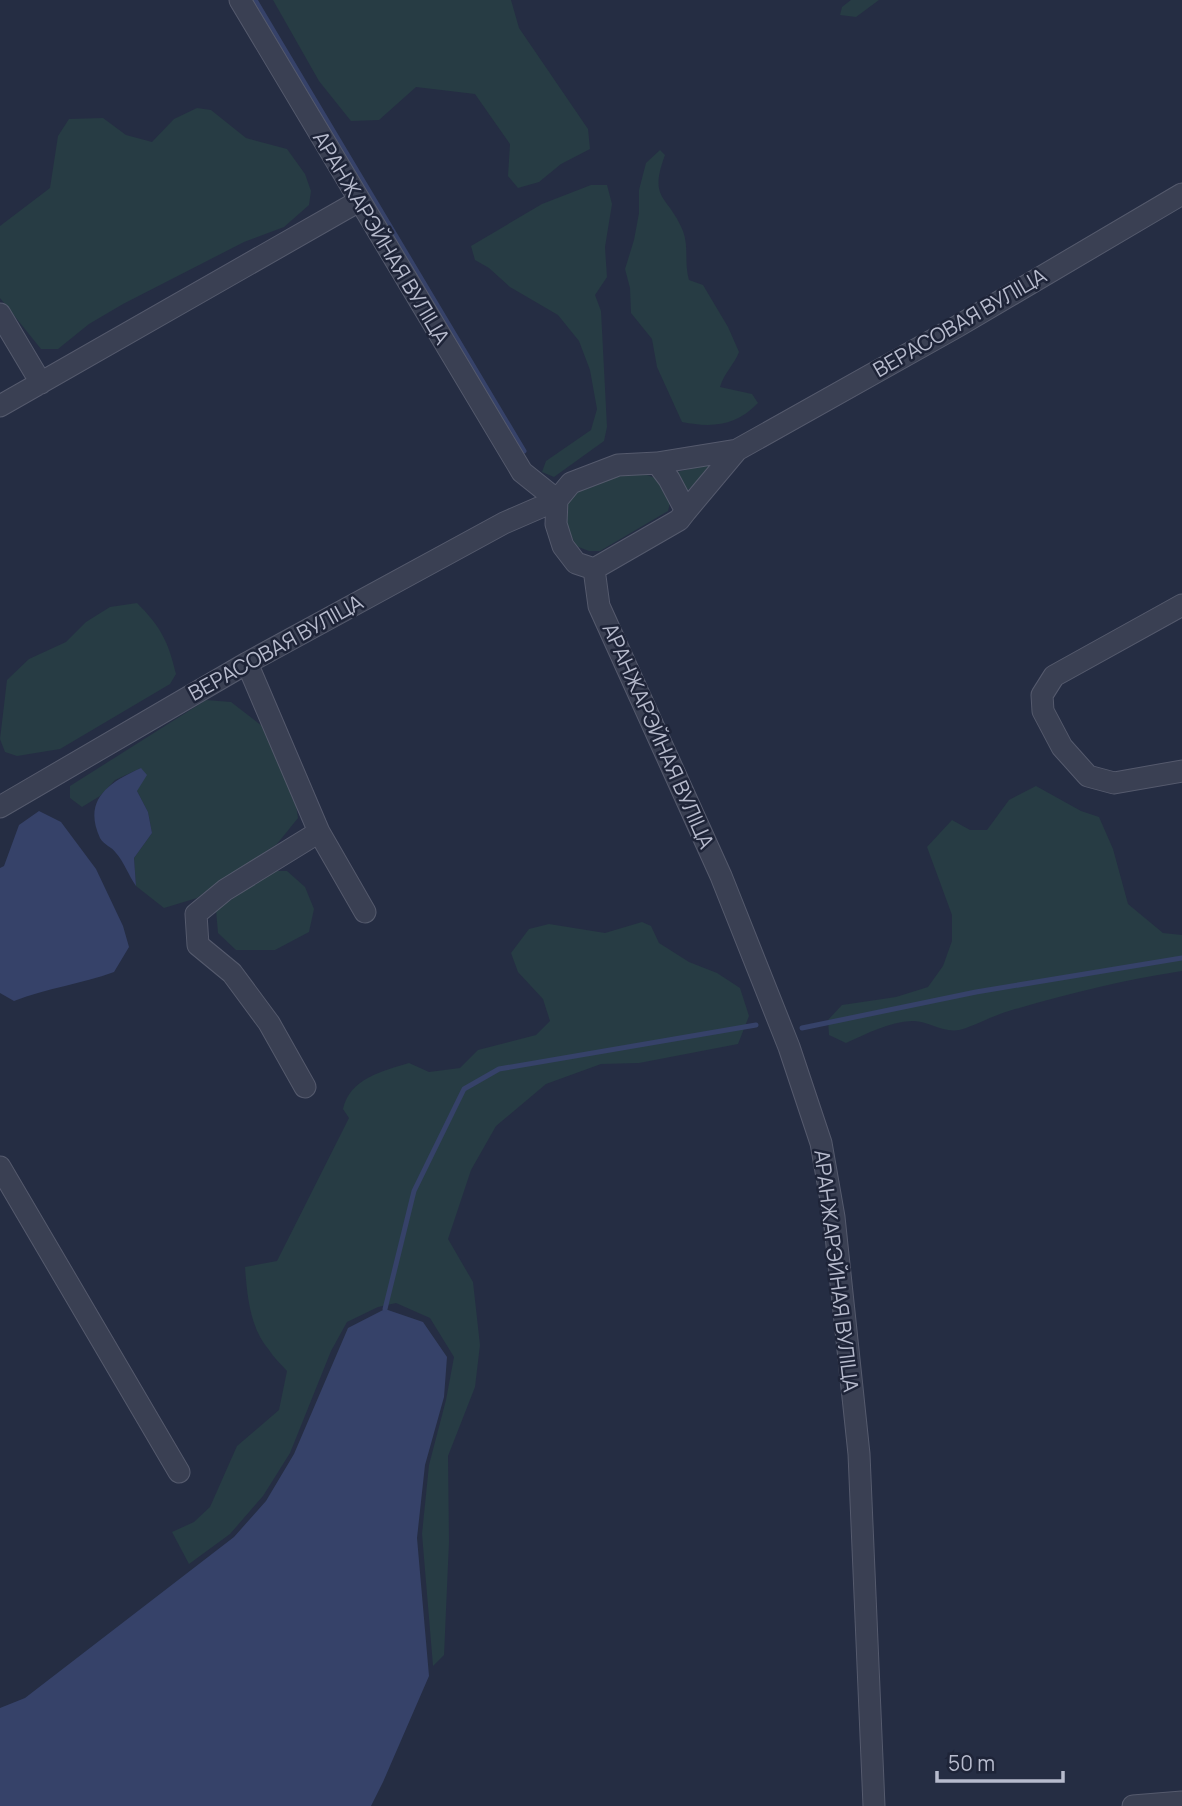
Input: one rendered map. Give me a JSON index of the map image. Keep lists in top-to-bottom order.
{
  "streets": {
    "street": ["АРАНЖАРЭЙНАЯ ВУЛІЦА", "ВЕРАСОВАЯ ВУЛІЦА"]
  },
  "crossings": [
    ["АРАНЖАРЭЙНАЯ ВУЛІЦА", "ВЕРАСОВАЯ ВУЛІЦА"]
  ],
  "scale_bar": "50 m"
}
